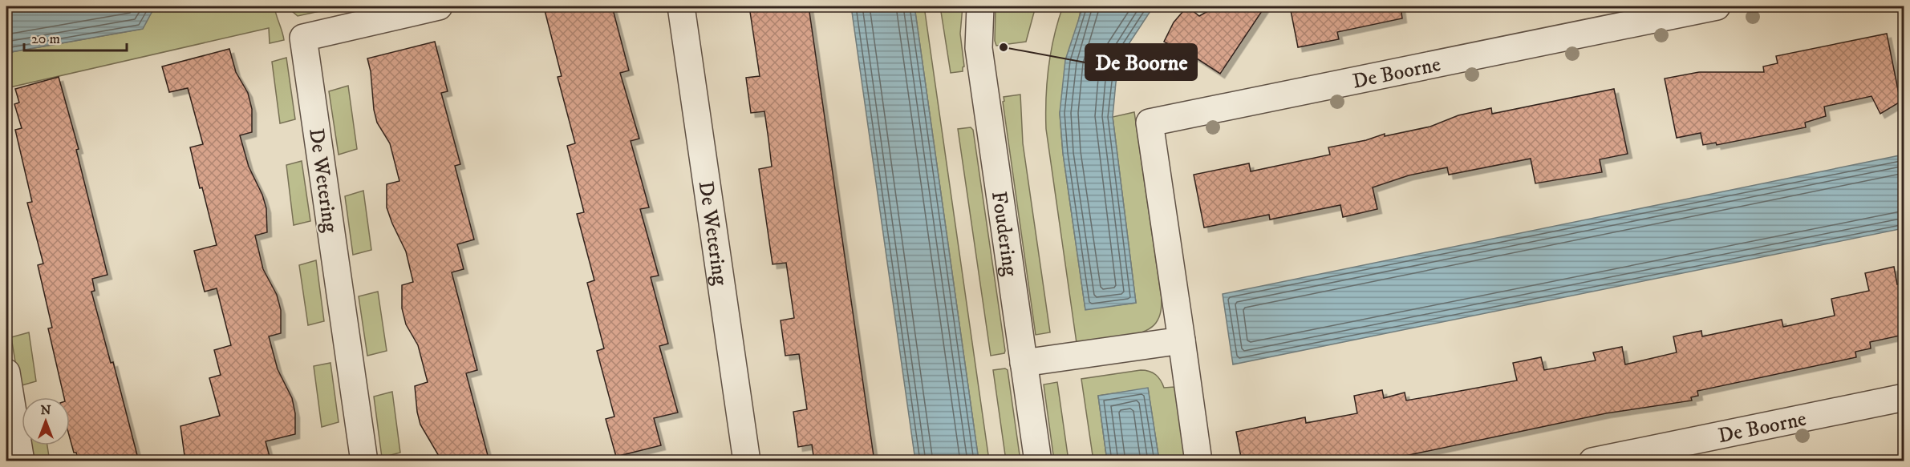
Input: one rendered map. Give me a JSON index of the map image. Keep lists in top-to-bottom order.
{
  "streets": {
    "street": ["De Boorne", "De Wetering", "Foudering"]
  },
  "places": ["De Boorne"],
  "scale_bar": "20 m",
  "north": "top"
}
